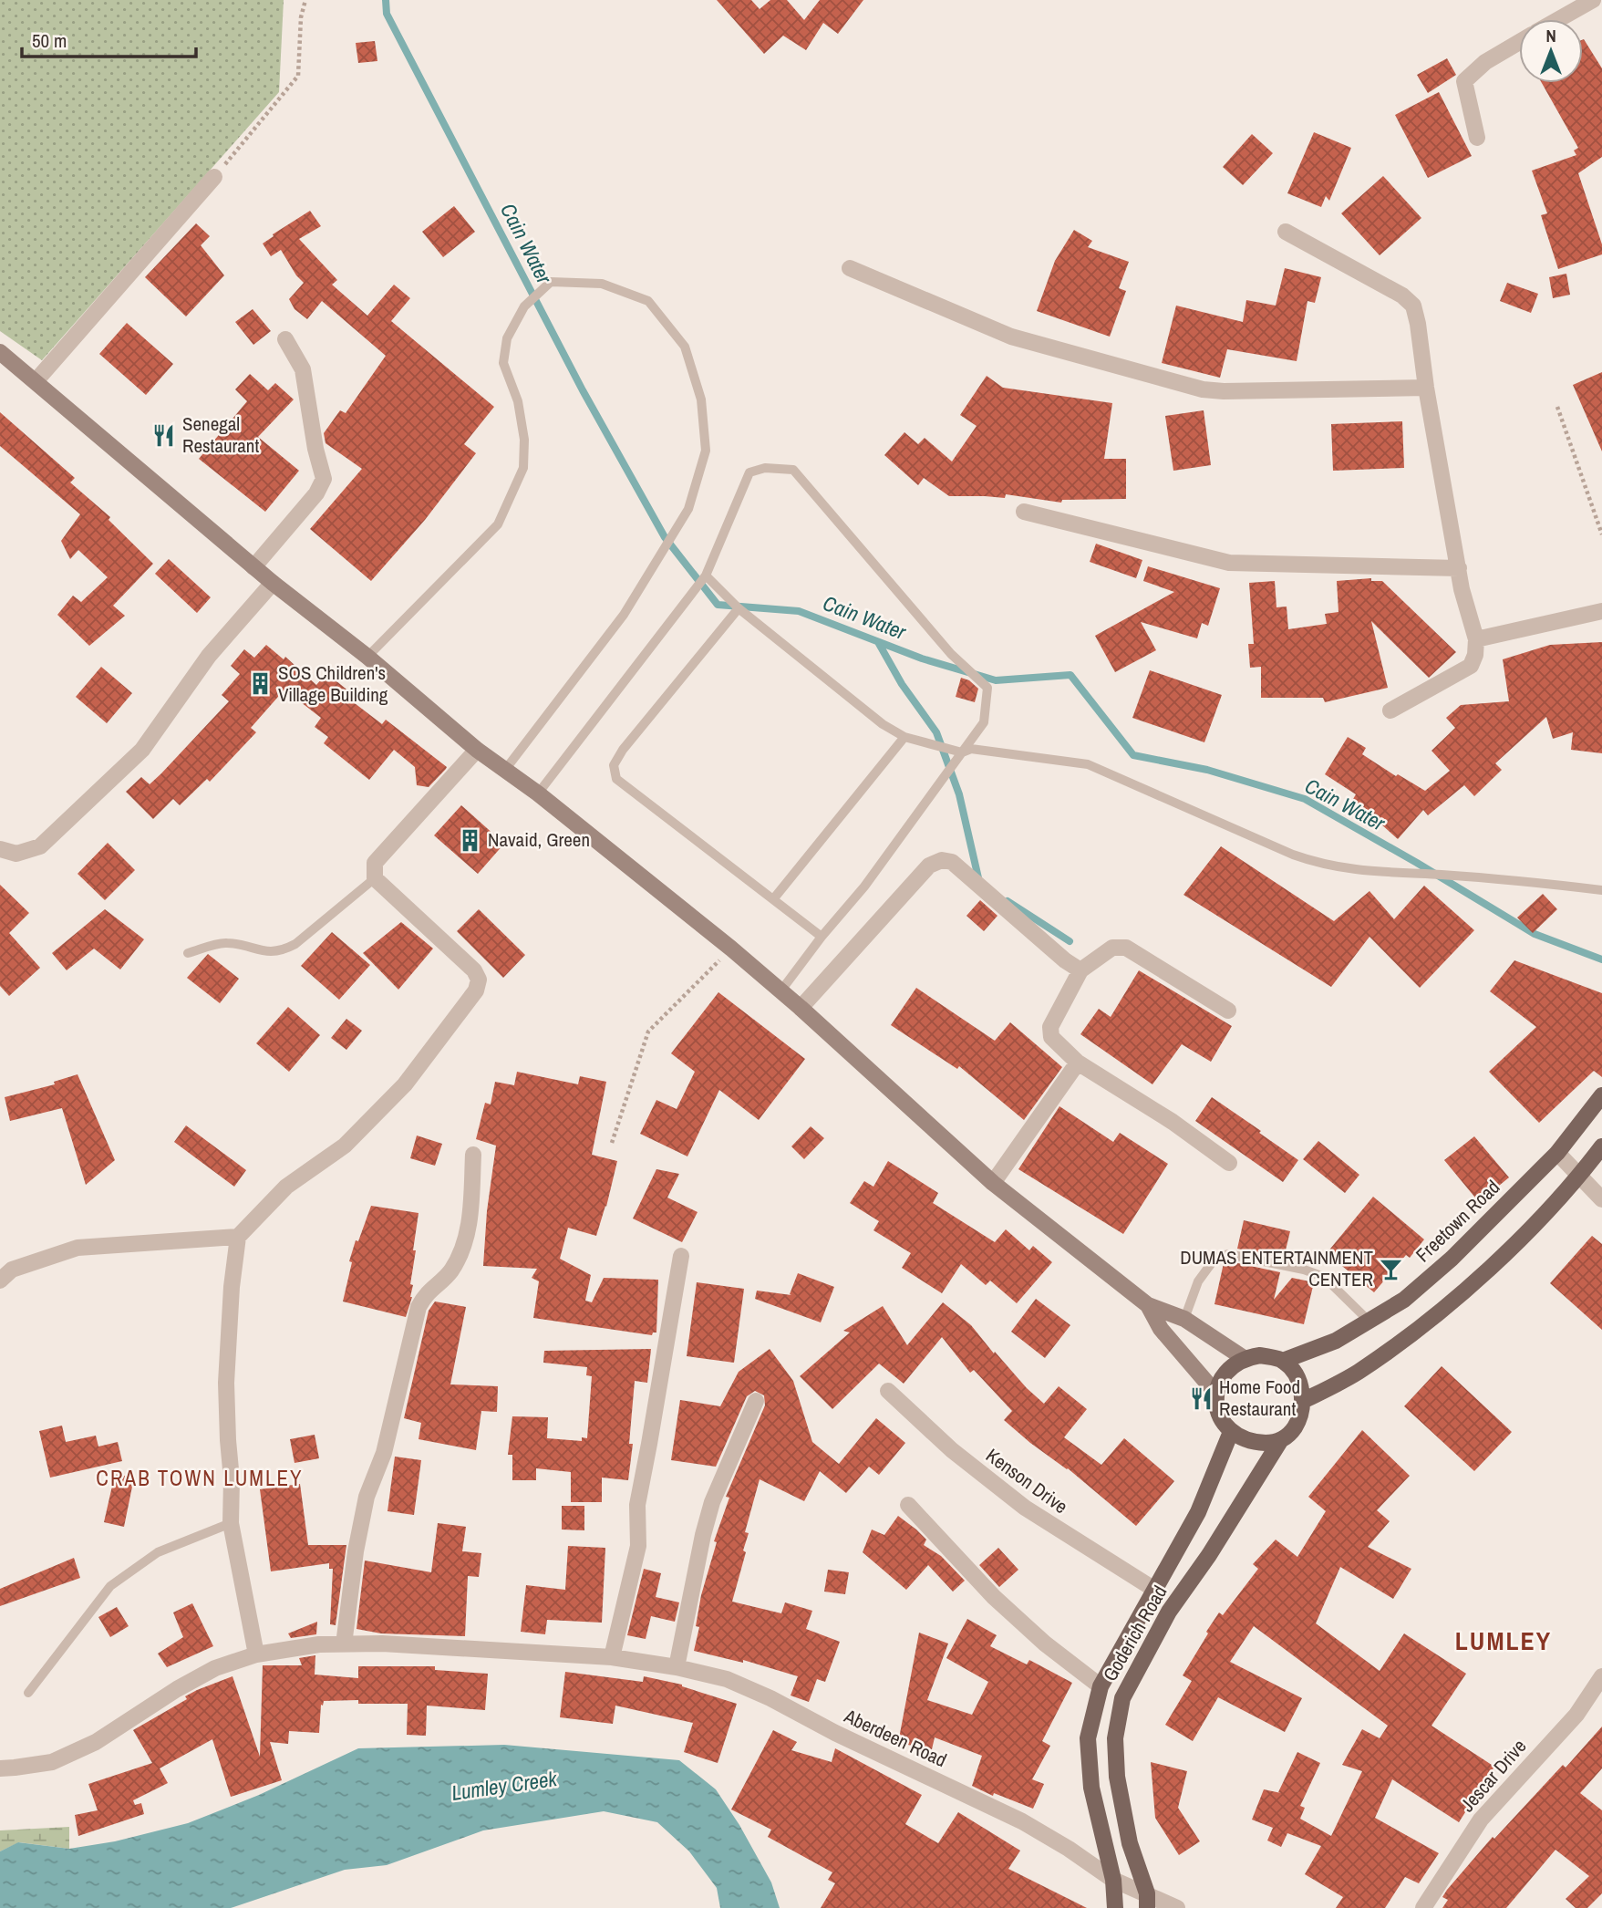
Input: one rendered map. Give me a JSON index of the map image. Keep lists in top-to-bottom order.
{
  "streets": {
    "main road": ["Freetown Road", "Goderich Road"],
    "street": ["Kenson Drive", "Aberdeen Road", "Jescar Drive"]
  },
  "crossings": [
    ["Freetown Road", "Goderich Road"],
    ["Kenson Drive", "Goderich Road"],
    ["Goderich Road", "Aberdeen Road"]
  ],
  "districts": ["CRAB TOWN LUMLEY", "LUMLEY"],
  "water": ["Cain Water", "Lumley Creek"],
  "places": {
    "restaurant": ["Senegal Restaurant", "Home Food Restaurant"],
    "building": ["SOS Children's Village Building", "Navaid, Green"],
    "bar": ["DUMAS ENTERTAINMENT CENTER"]
  },
  "scale_bar": "50 m",
  "north": "top"
}
